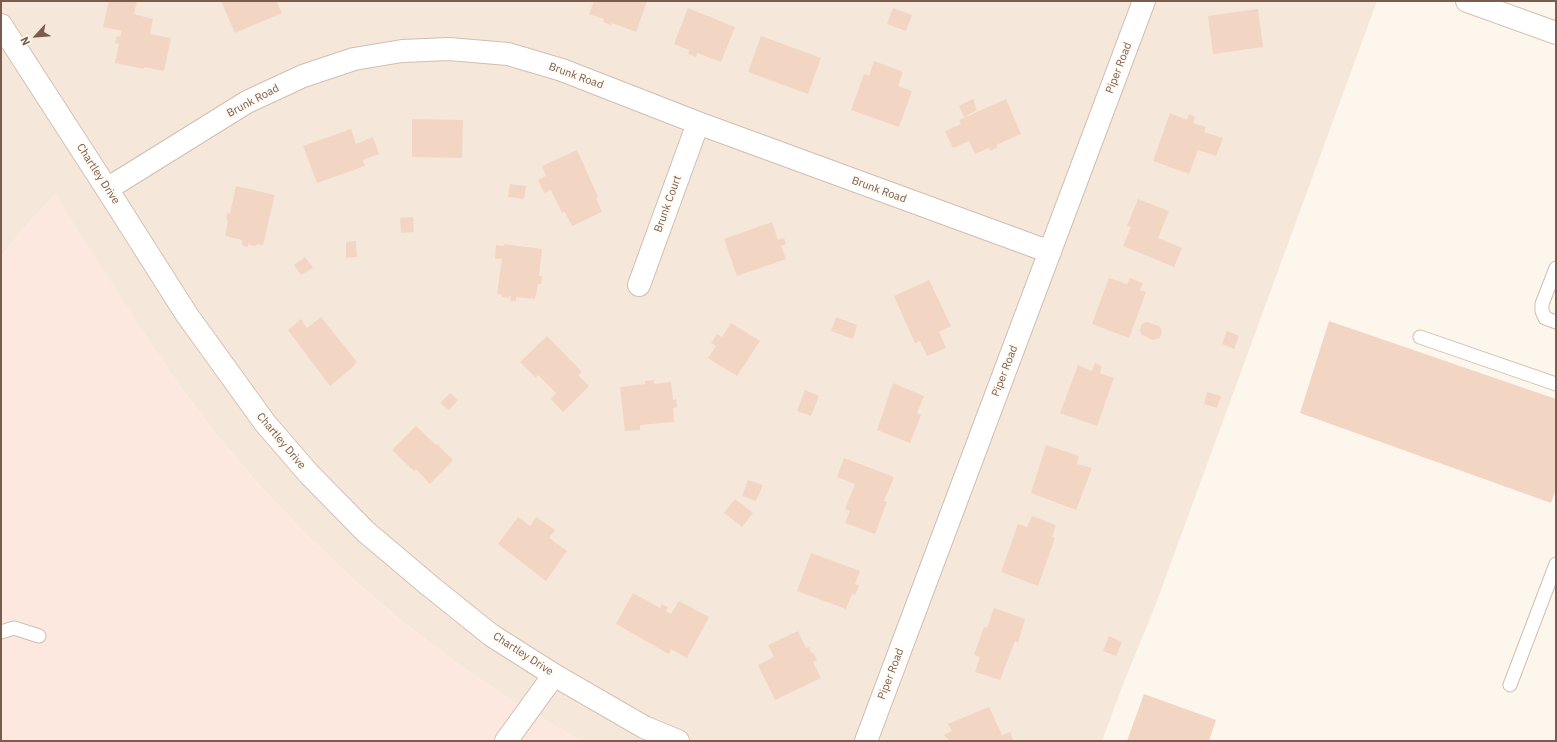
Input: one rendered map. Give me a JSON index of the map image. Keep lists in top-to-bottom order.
{
  "streets": {
    "street": [
      "Piper Road",
      "Brunk Road",
      "Chartley Drive",
      "Brunk Court"
    ]
  },
  "crossings": [
    ["Piper Road", "Brunk Road"],
    ["Brunk Road", "Chartley Drive"],
    ["Brunk Road", "Brunk Court"]
  ],
  "north": "bottom left"
}
